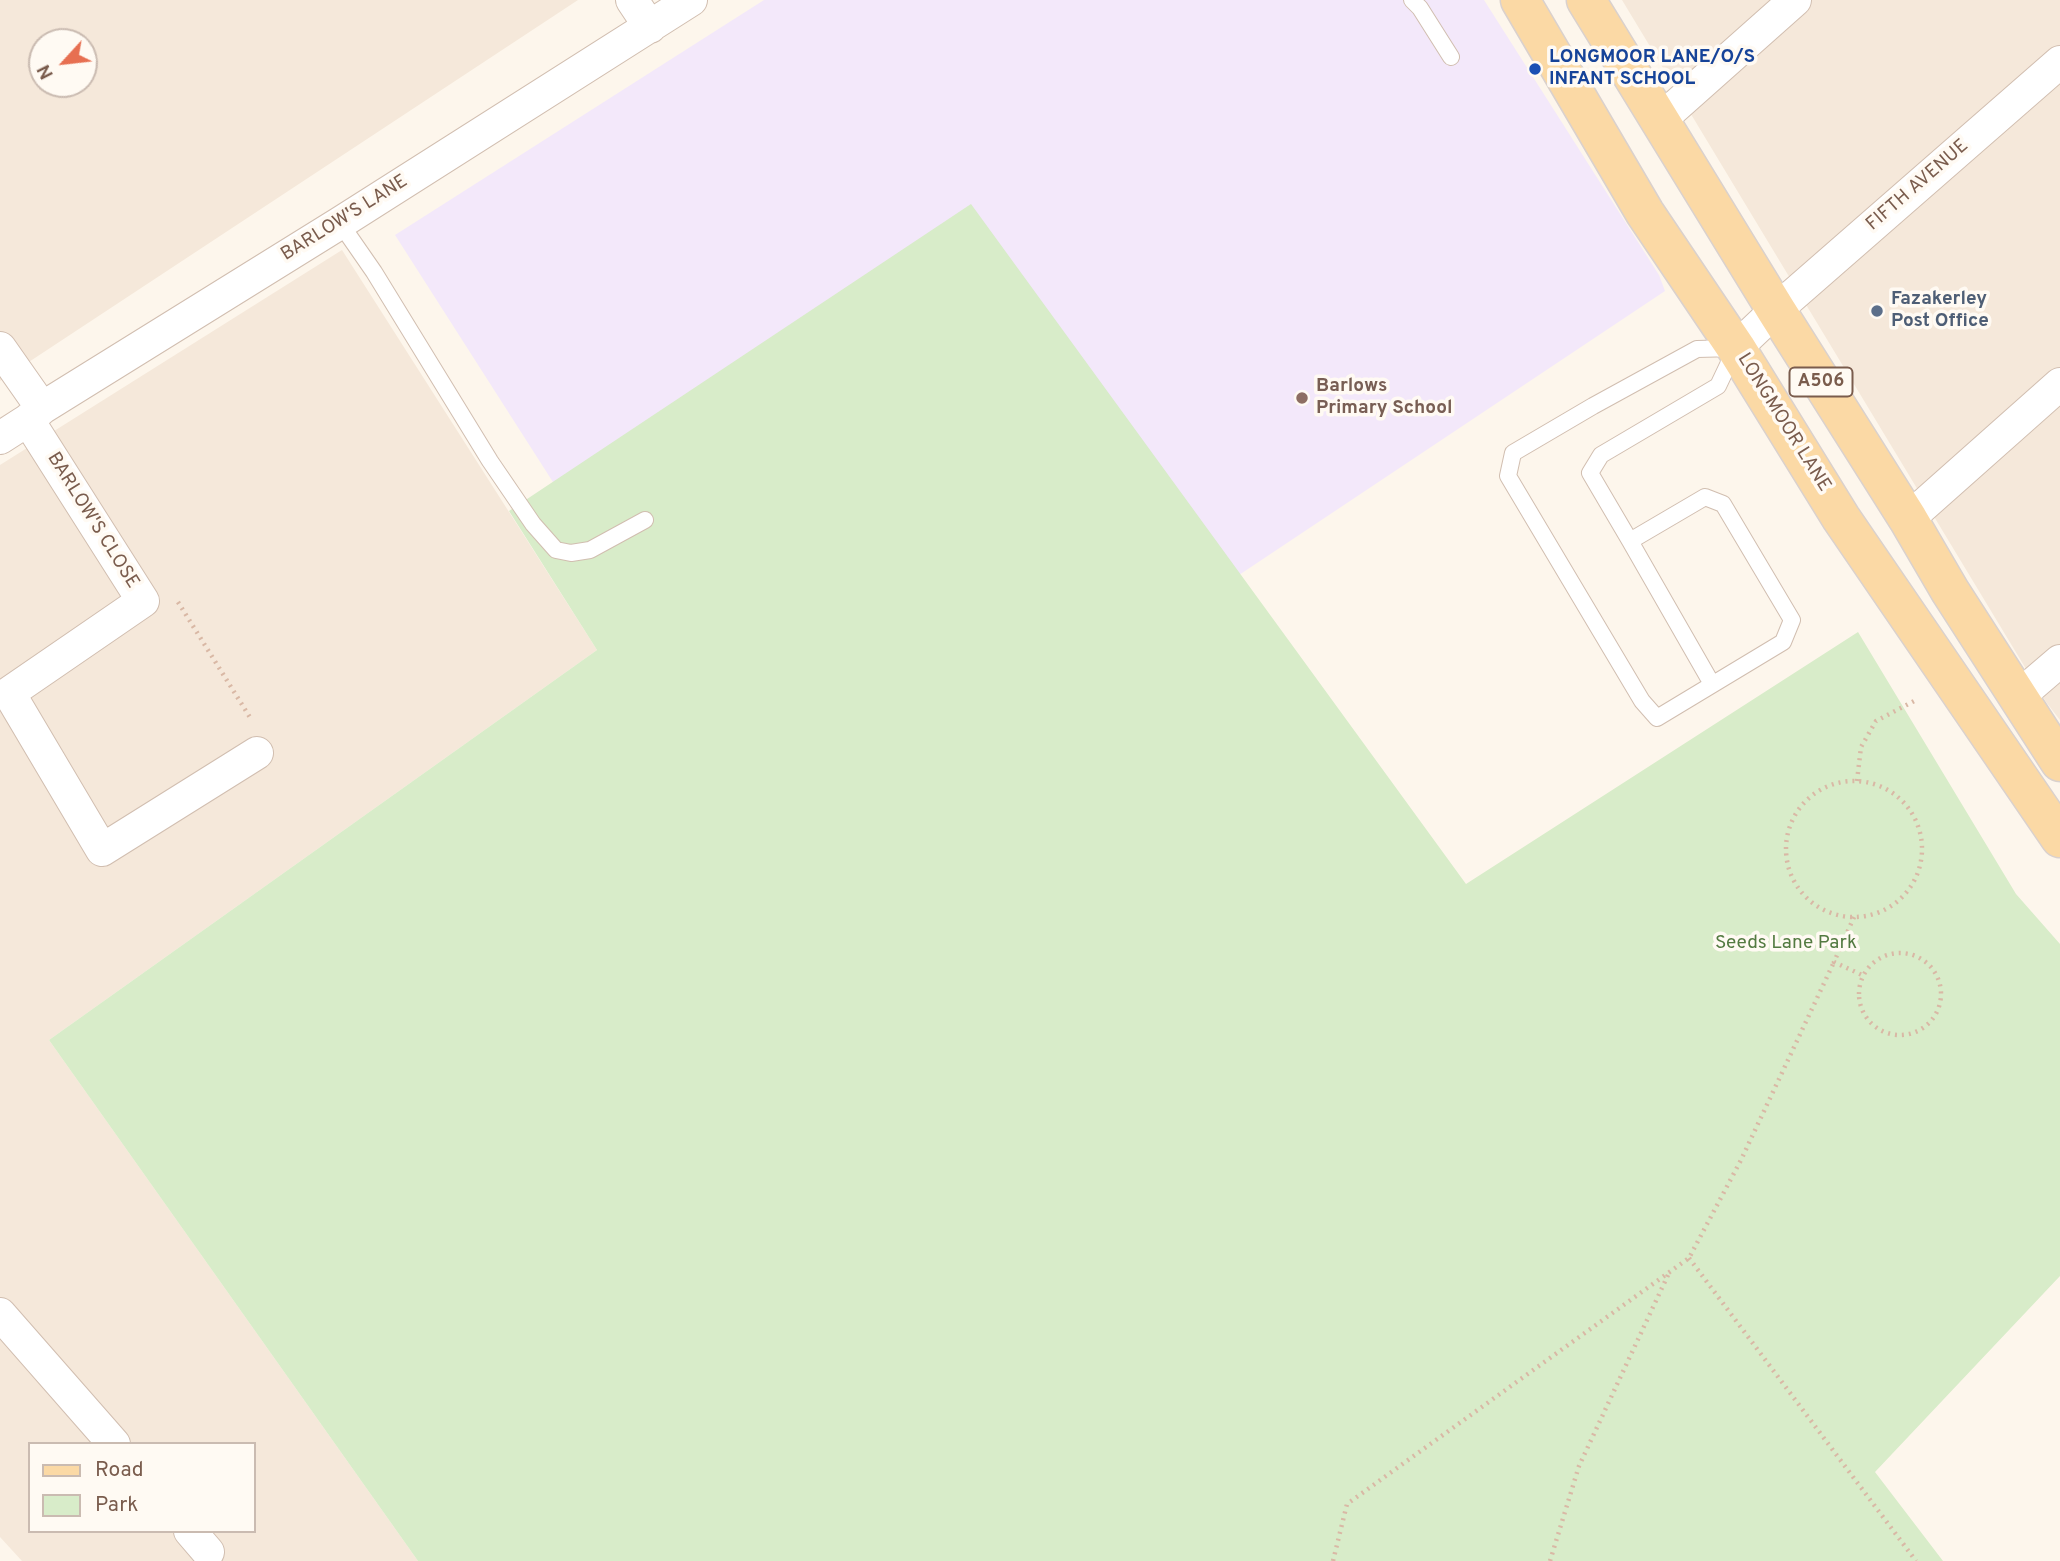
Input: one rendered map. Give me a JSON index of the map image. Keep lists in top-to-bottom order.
{
  "streets": {
    "main road": ["A506", "LONGMOOR LANE"],
    "street": ["FIFTH AVENUE", "BARLOW'S LANE", "BARLOW'S CLOSE"]
  },
  "crossings": [
    ["FIFTH AVENUE", "A506"],
    ["FIFTH AVENUE", "LONGMOOR LANE"],
    ["BARLOW'S LANE", "BARLOW'S CLOSE"]
  ],
  "parks": ["Seeds Lane Park"],
  "places": ["LONGMOOR LANE/O/S INFANT SCHOOL", "Fazakerley Post Office", "Barlows Primary School"],
  "legend": ["Road", "Park"],
  "north": "bottom left"
}
